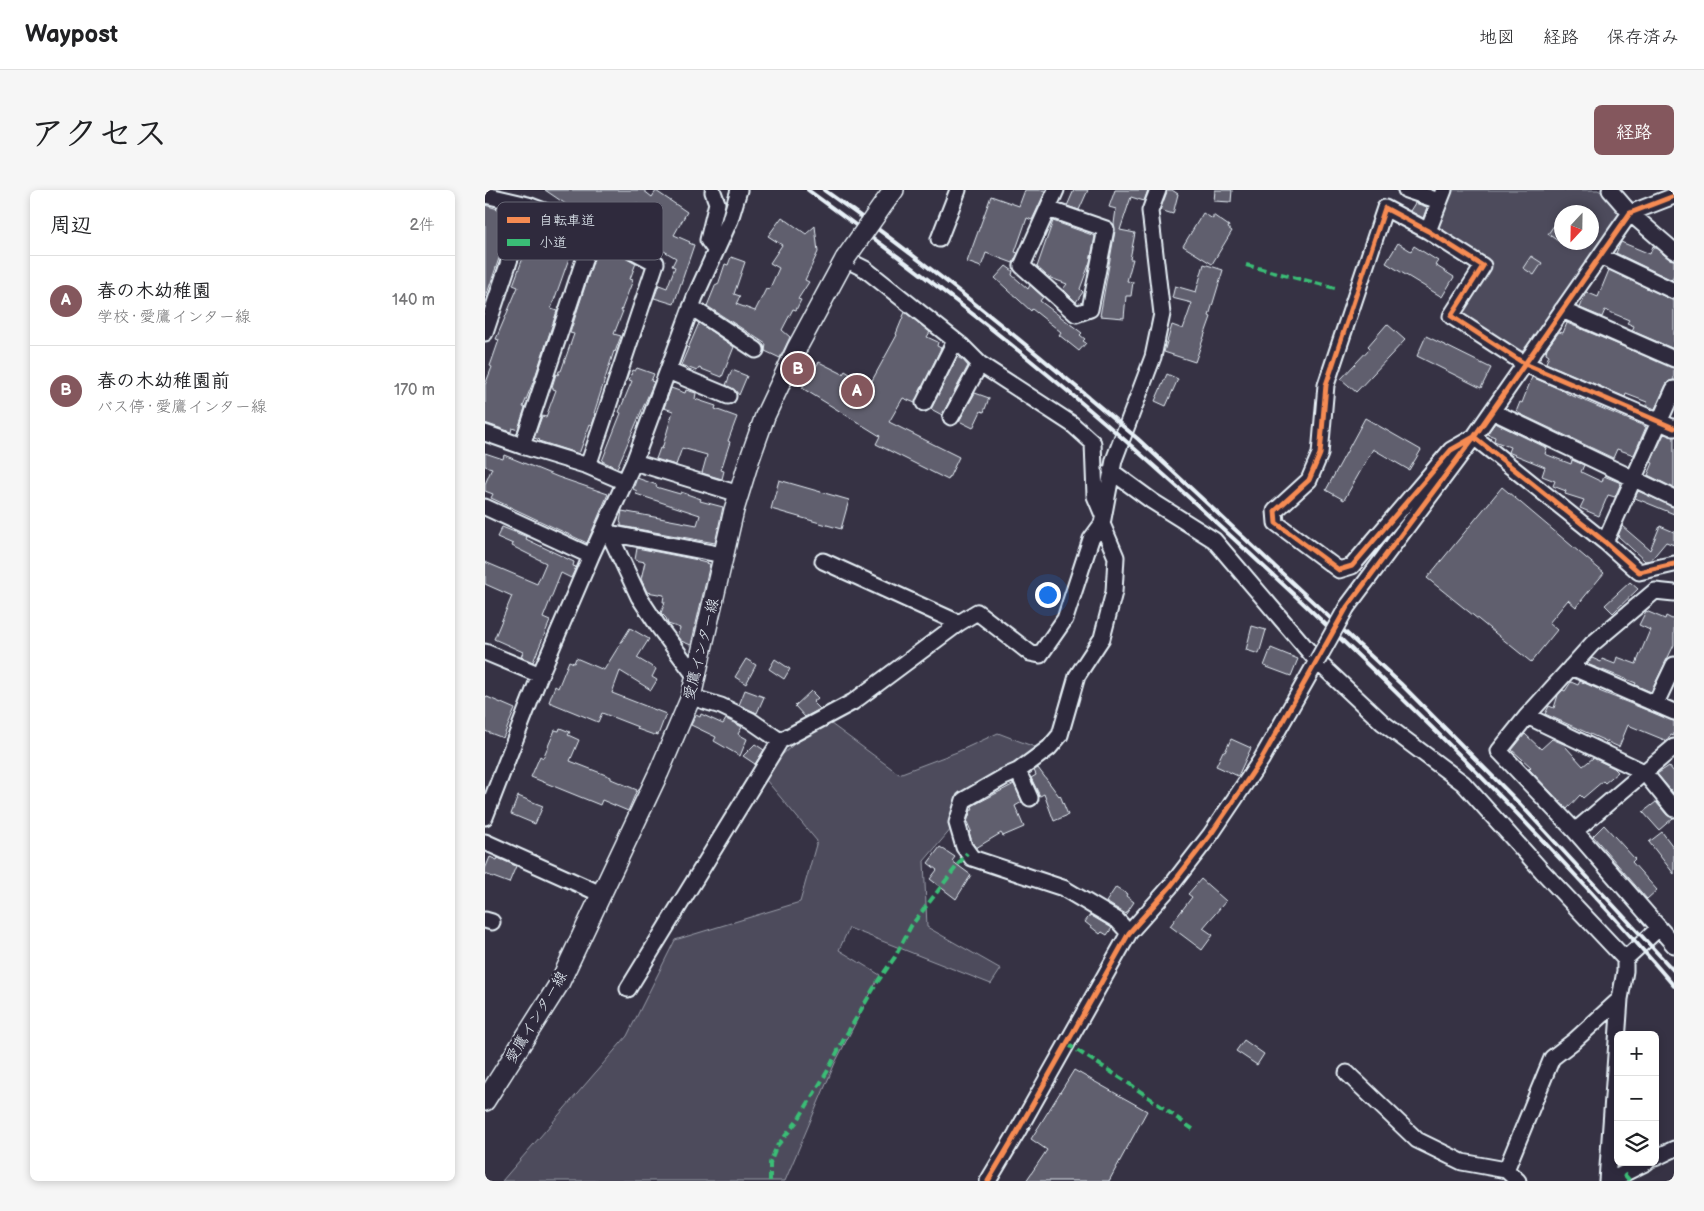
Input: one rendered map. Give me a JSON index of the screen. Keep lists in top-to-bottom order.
{
  "streets": {
    "main road": ["愛鷹インター線"]
  },
  "legend": ["自転車道", "小道"],
  "north": "bottom",
  "page": {
    "header": "Waypost",
    "nav": ["地図", "経路", "保存済み"],
    "title": "アクセス",
    "buttons": "経路",
    "heading": ["周辺", "2件"],
    "list": [
      {
        "mark": "A",
        "name": "春の木幼稚園",
        "note": "学校 · 愛鷹インター線",
        "value": "140 m"
      },
      {
        "mark": "B",
        "name": "春の木幼稚園前",
        "note": "バス停 · 愛鷹インター線",
        "value": "170 m"
      }
    ],
    "pins": ["B", "A"],
    "map_buttons": ["+", "−"]
  }
}
